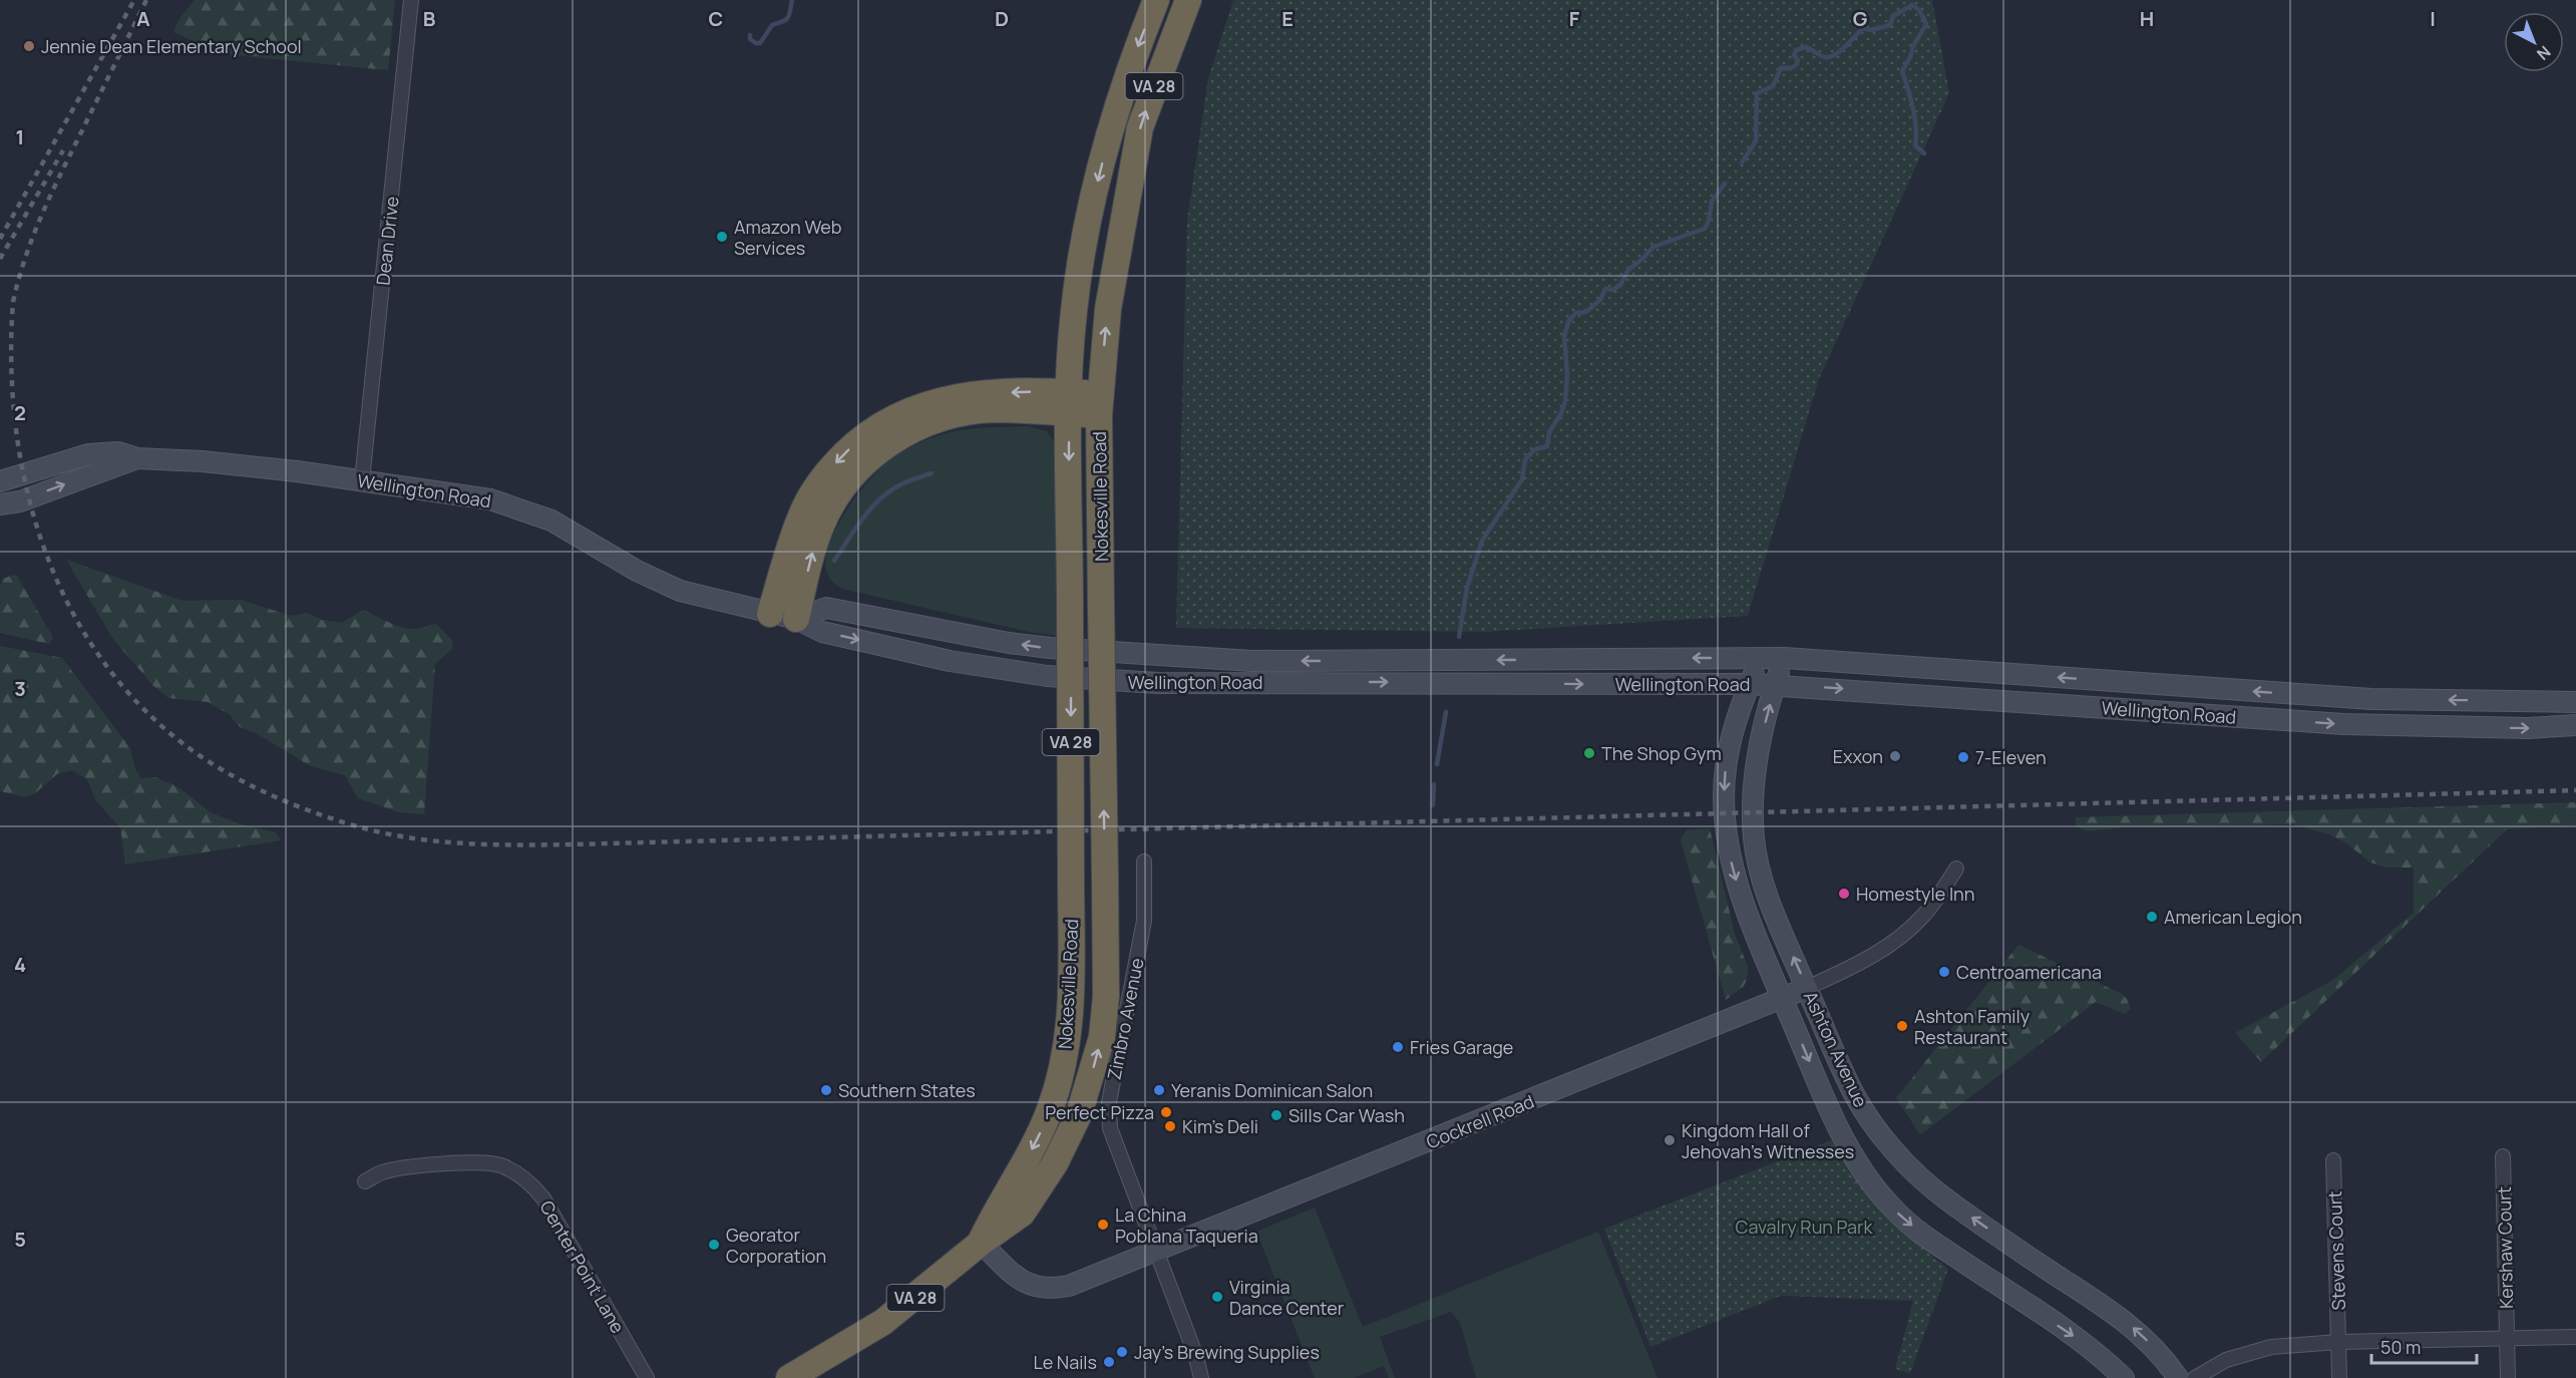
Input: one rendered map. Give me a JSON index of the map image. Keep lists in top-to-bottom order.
{
  "streets": {
    "highway": ["VA 28", "Nokesville Road"],
    "main road": ["Wellington Road", "Ashton Avenue", "Cockrell Road"],
    "street": [
      "Dean Drive",
      "Zimbro Avenue",
      "Kershaw Court",
      "Stevens Court",
      "Center Point Lane"
    ]
  },
  "crossings": [
    ["VA 28", "Nokesville Road"],
    ["VA 28", "Cockrell Road"],
    ["Dean Drive", "Wellington Road"],
    ["Wellington Road", "Ashton Avenue"],
    ["Nokesville Road", "Cockrell Road"],
    ["Zimbro Avenue", "Cockrell Road"],
    ["Ashton Avenue", "Cockrell Road"]
  ],
  "parks": ["Cavalry Run Park"],
  "places": [
    "Jennie Dean Elementary School",
    "Amazon Web Services",
    "The Shop Gym",
    "Exxon",
    "7-Eleven",
    "Homestyle Inn",
    "American Legion",
    "Centroamericana",
    "Ashton Family Restaurant",
    "Fries Garage",
    "Southern States",
    "Yeranis Dominican Salon",
    "Perfect Pizza",
    "Sills Car Wash",
    "Kim's Deli",
    "Kingdom Hall of Jehovah's Witnesses",
    "La China Poblana Taqueria",
    "Georator Corporation",
    "Virginia Dance Center",
    "Jay's Brewing Supplies",
    "Le Nails"
  ],
  "scale_bar": "50 m",
  "north": "bottom right",
  "grid": {
    "columns": [
      "A",
      "B",
      "C",
      "D",
      "E",
      "F",
      "G",
      "H",
      "I"
    ],
    "rows": [
      "1",
      "2",
      "3",
      "4",
      "5"
    ]
  }
}
